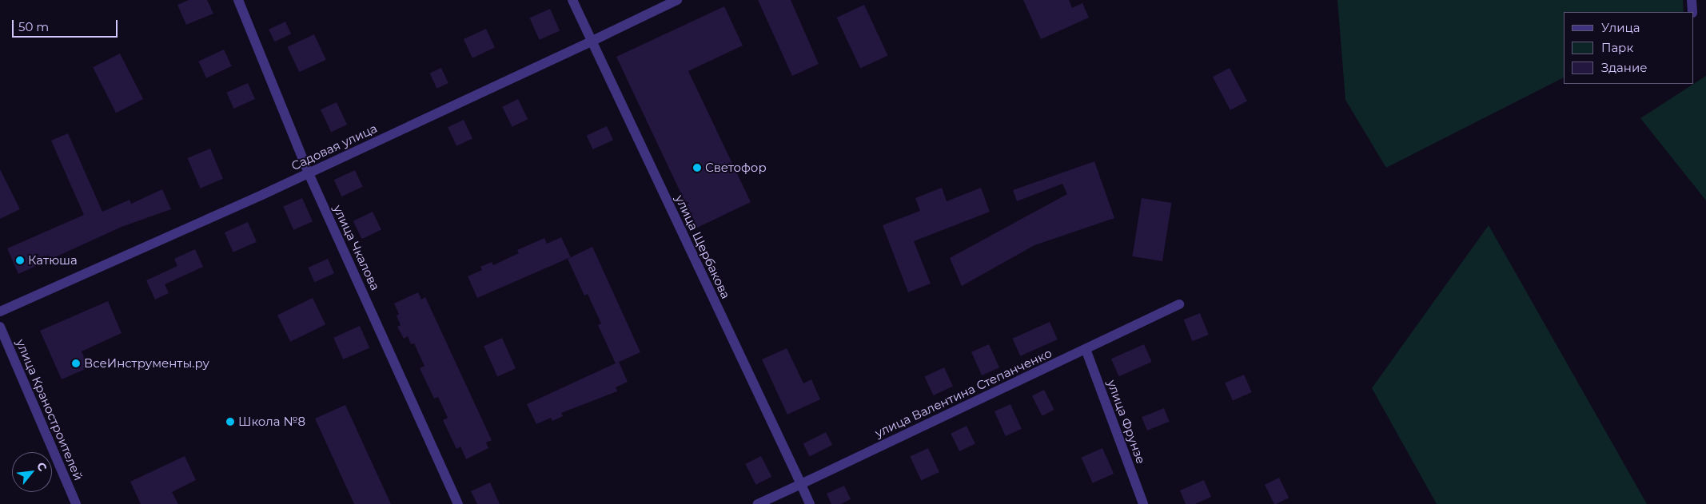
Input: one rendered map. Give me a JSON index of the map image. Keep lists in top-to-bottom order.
{
  "streets": {
    "street": [
      "Садовая улица",
      "улица Щербакова",
      "улица Чкалова",
      "улица Валентина Степанченко",
      "улица Краностроителей",
      "улица Фрунзе"
    ]
  },
  "crossings": [
    ["Садовая улица", "улица Щербакова"],
    ["Садовая улица", "улица Чкалова"],
    ["улица Щербакова", "улица Валентина Степанченко"],
    ["улица Валентина Степанченко", "улица Фрунзе"]
  ],
  "places": [
    "Светофор",
    "Катюша",
    "ВсеИнструменты.ру",
    "Школа №8"
  ],
  "legend": ["Улица", "Парк", "Здание"],
  "scale_bar": "50 m",
  "north": "top right"
}
